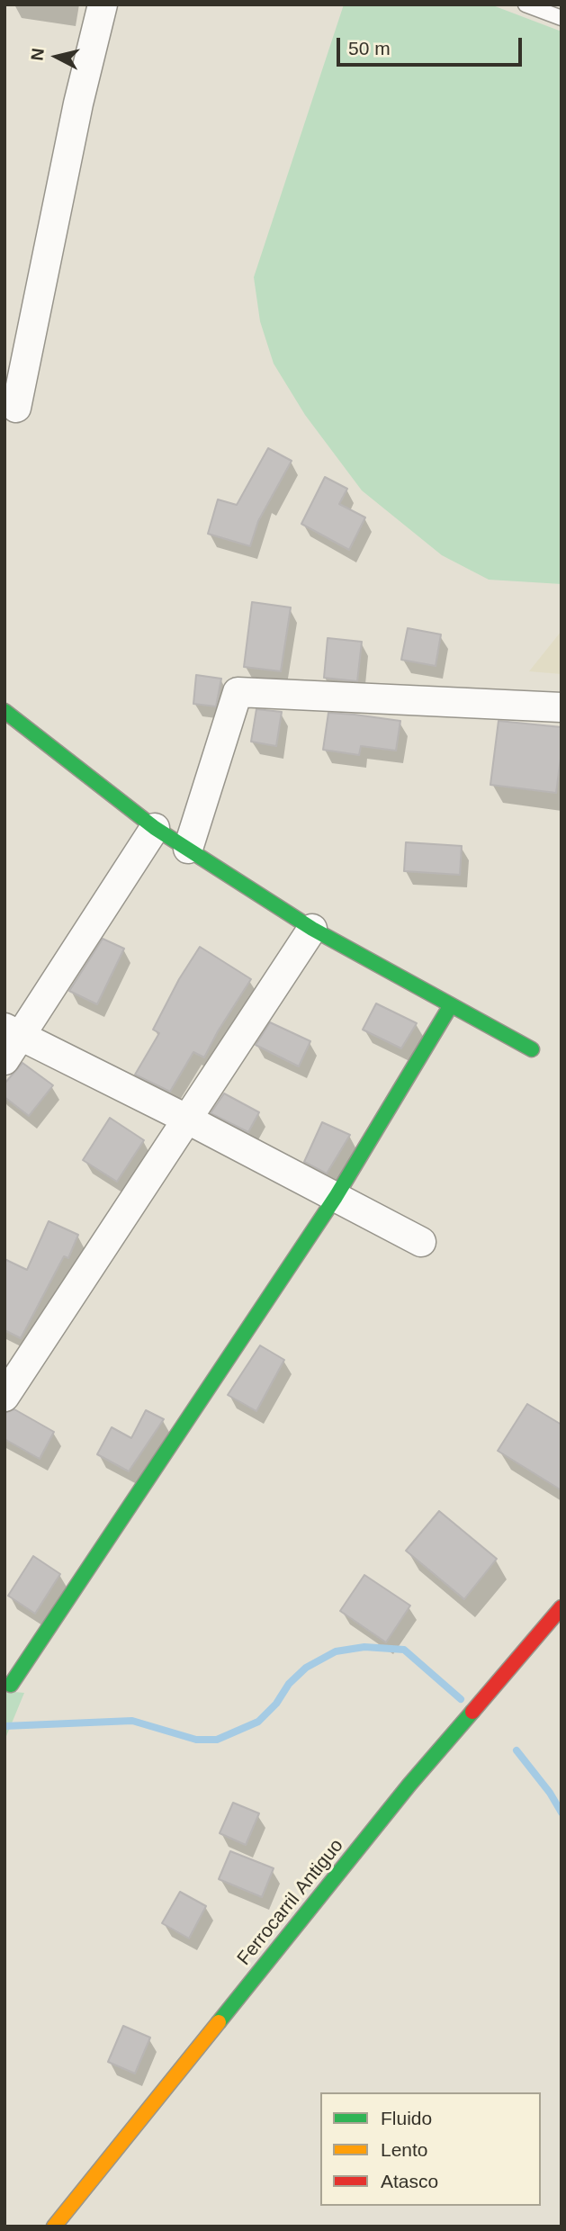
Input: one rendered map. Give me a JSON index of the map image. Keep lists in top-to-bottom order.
{
  "streets": {
    "street": ["Ferrocarril Antiguo"]
  },
  "legend": ["Fluido", "Lento", "Atasco"],
  "scale_bar": "50 m",
  "north": "left"
}
